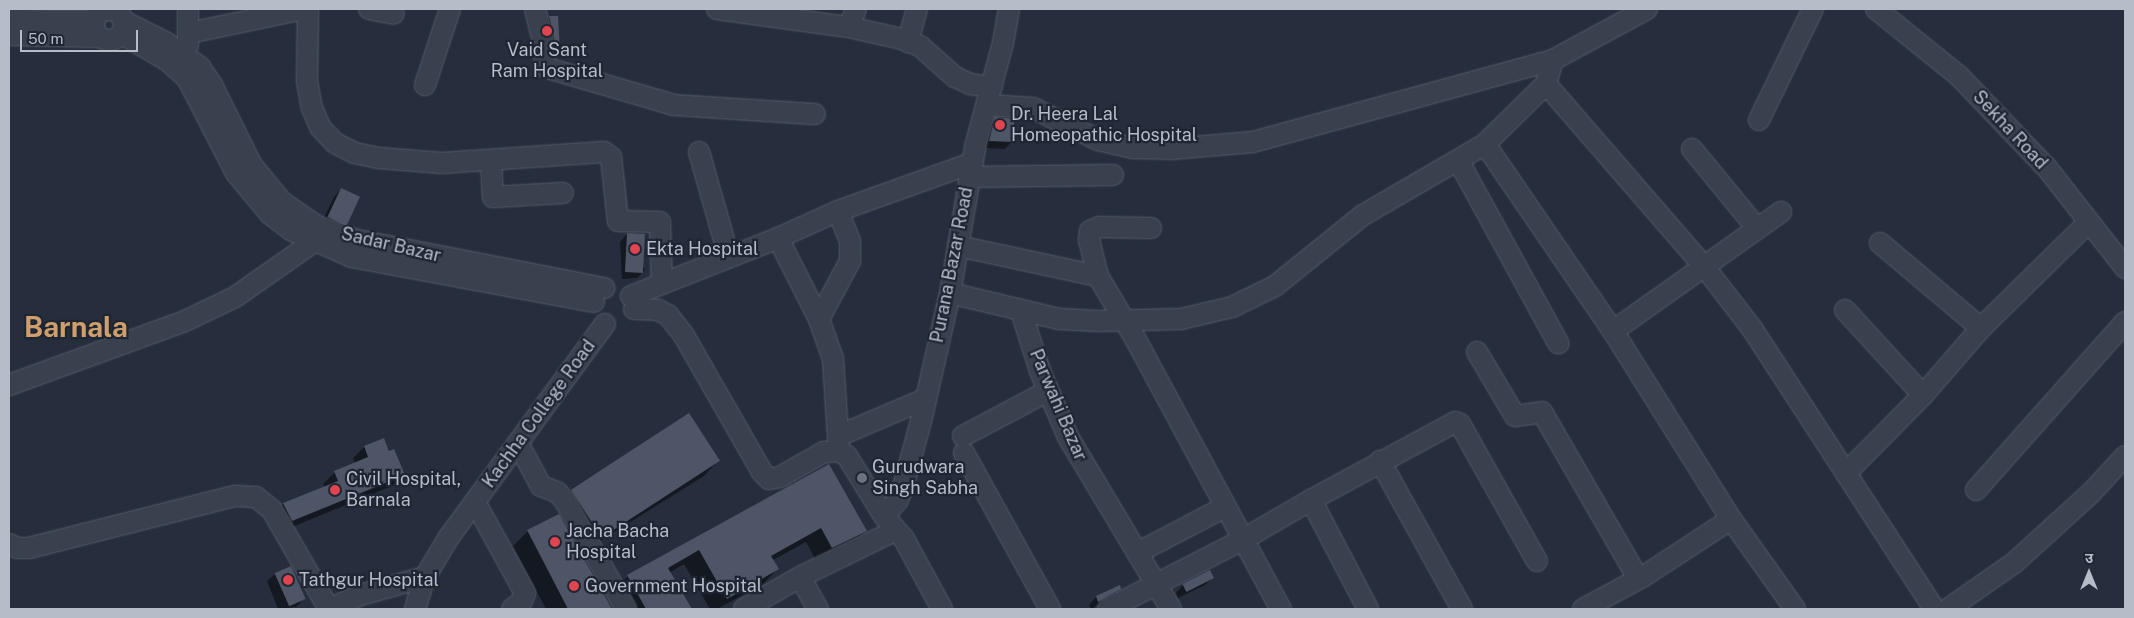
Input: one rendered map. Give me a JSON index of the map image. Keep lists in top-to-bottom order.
{
  "streets": {
    "street": [
      "Sekha Road",
      "Sadar Bazar",
      "Purana Bazar Road",
      "Parwahi Bazar",
      "Kachha College Road"
    ]
  },
  "crossings": [
    ["Sadar Bazar", "Kachha College Road"]
  ],
  "districts": ["Barnala"],
  "places": [
    "Vaid Sant Ram Hospital",
    "Dr. Heera Lal Homeopathic Hospital",
    "Ekta Hospital",
    "Gurudwara Singh Sabha",
    "Civil Hospital, Barnala",
    "Jacha Bacha Hospital",
    "Tathgur Hospital",
    "Government Hospital"
  ],
  "scale_bar": "50 m",
  "north": "top"
}
